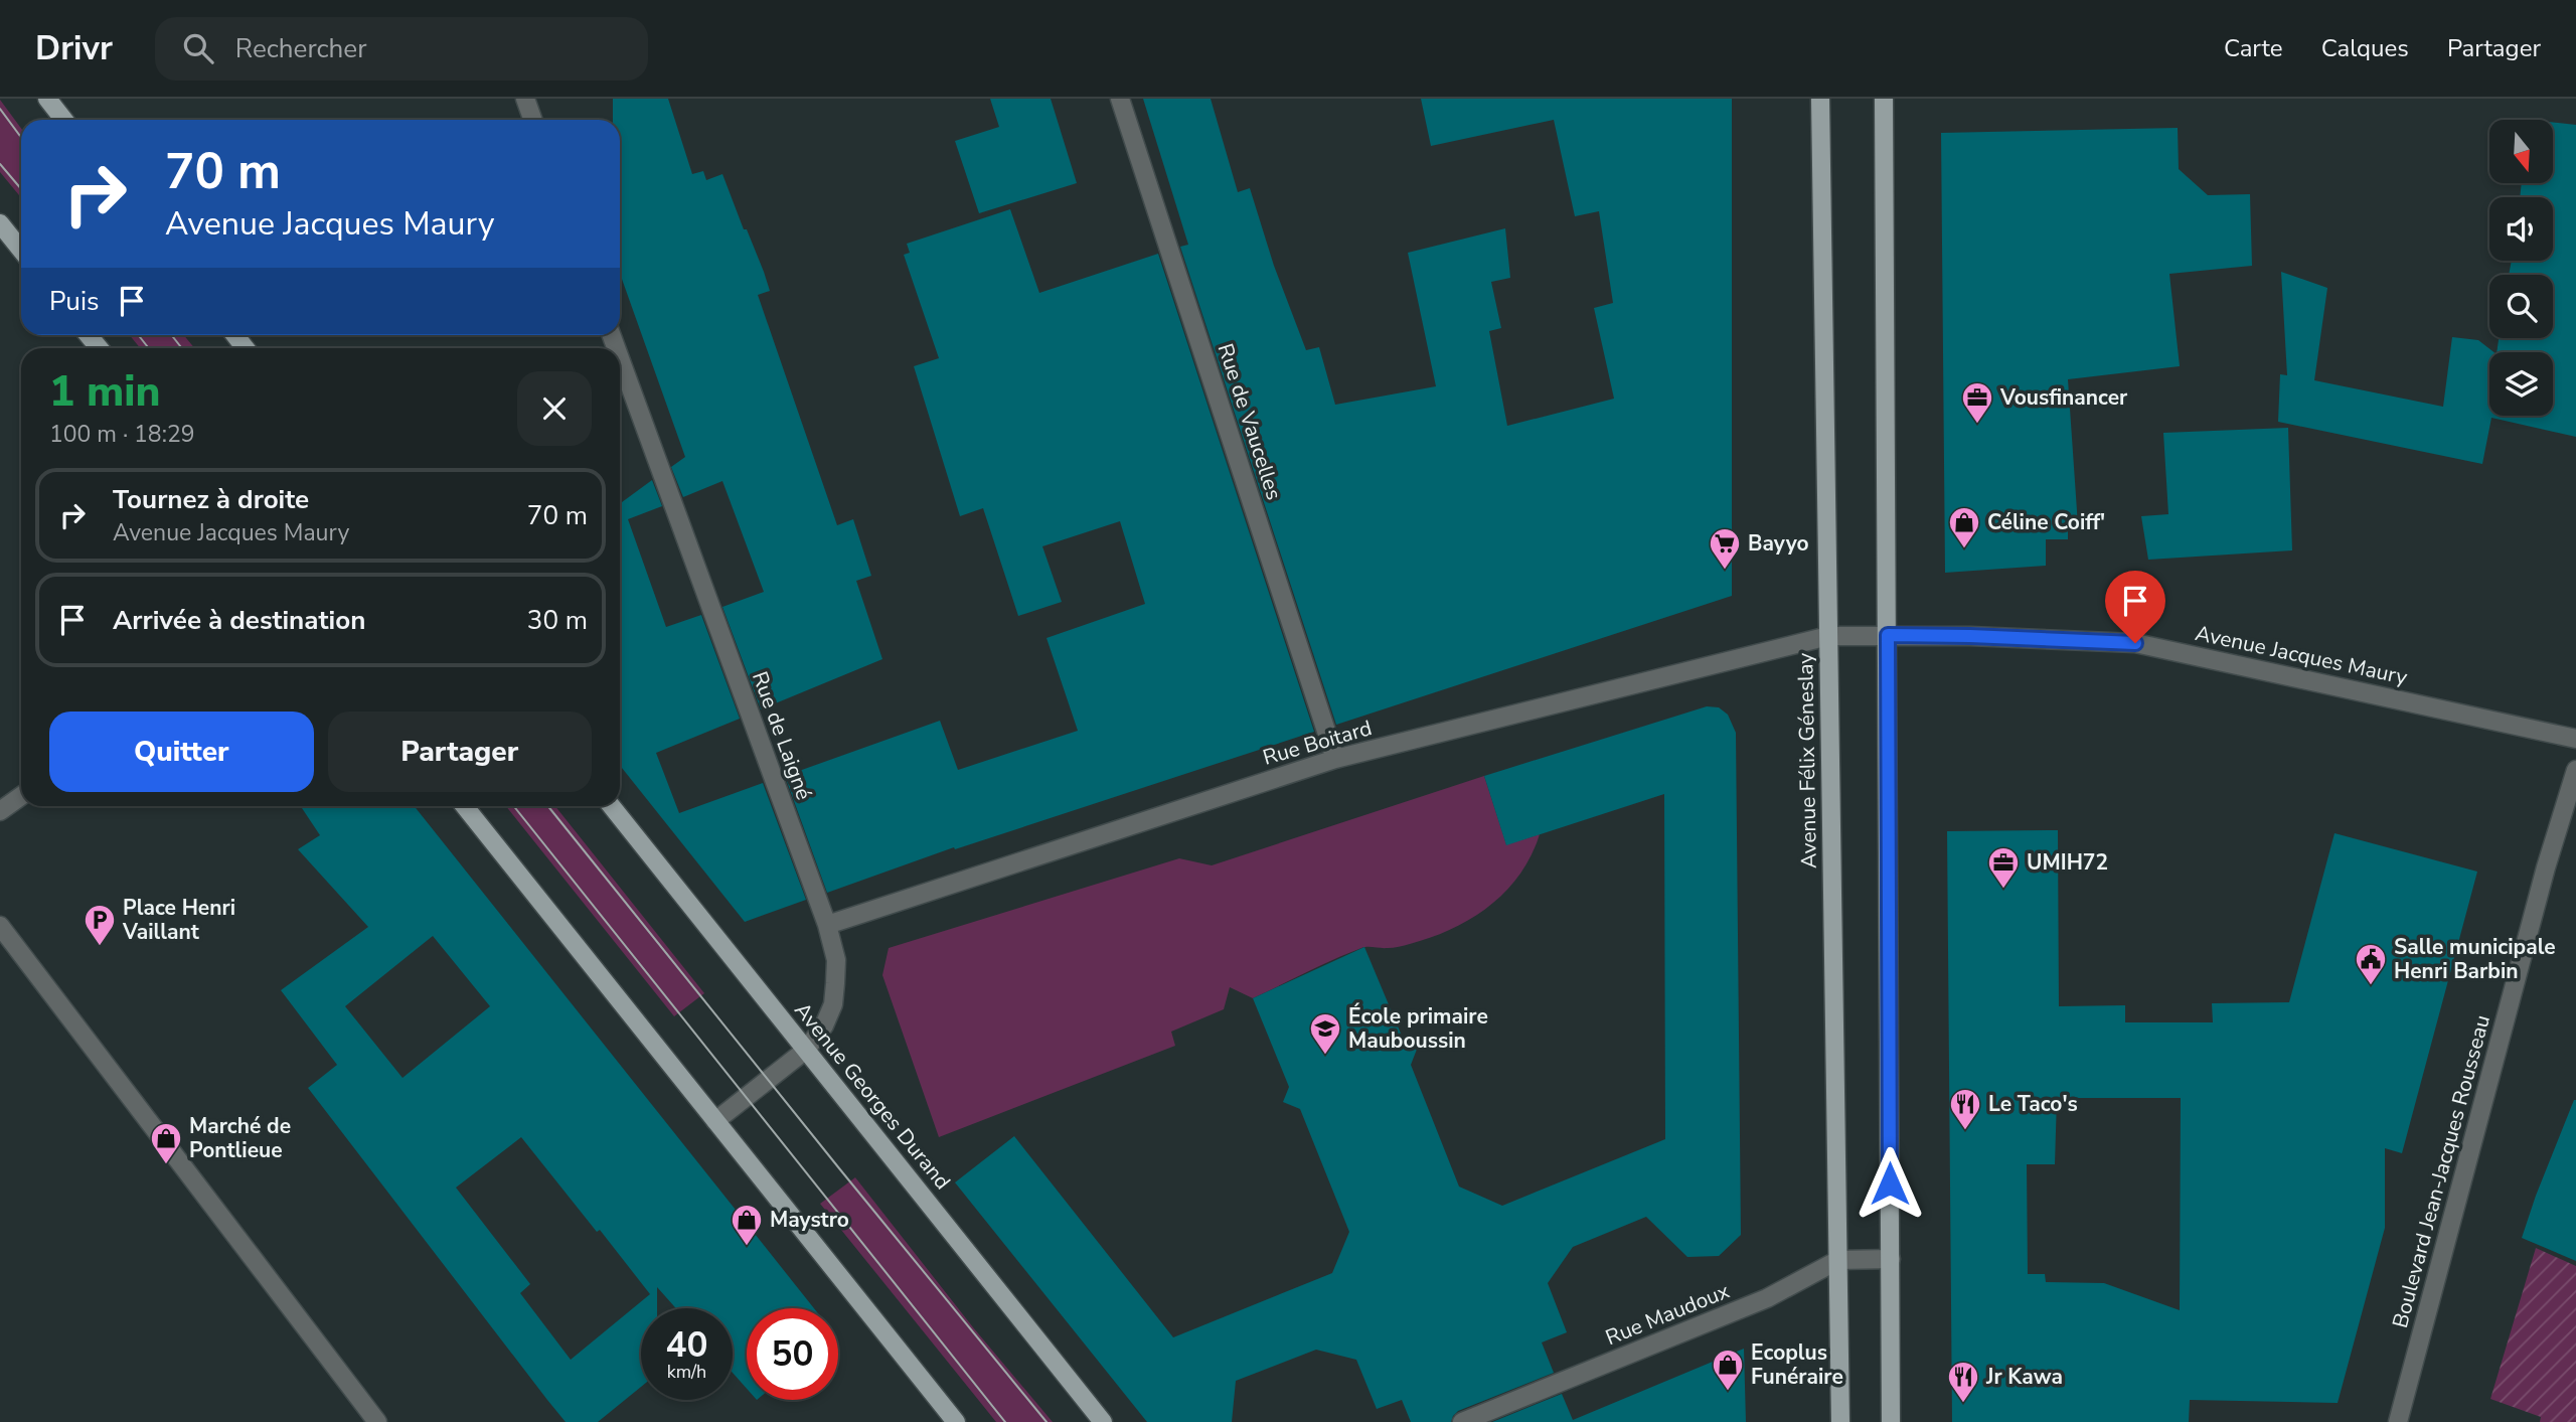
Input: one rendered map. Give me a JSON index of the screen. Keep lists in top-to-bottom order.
{
  "streets": {
    "main road": ["Avenue Félix Géneslay", "Avenue Georges Durand"],
    "street": [
      "Rue de Vaucelles",
      "Avenue Jacques Maury",
      "Rue de Laigné",
      "Rue Boitard",
      "Boulevard Jean-Jacques Rousseau",
      "Rue Maudoux"
    ]
  },
  "crossings": [
    ["Rue de Vaucelles", "Rue Boitard"],
    ["Avenue Jacques Maury", "Rue Boitard"],
    ["Avenue Jacques Maury", "Avenue Félix Géneslay"],
    ["Rue de Laigné", "Rue Boitard"],
    ["Rue de Laigné", "Avenue Georges Durand"],
    ["Rue Boitard", "Avenue Félix Géneslay"],
    ["Avenue Félix Géneslay", "Rue Maudoux"]
  ],
  "places": {
    "office": ["Vousfinancer", "UMIH72"],
    "shop": [
      "Céline Coiff'",
      "Marché de Pontlieue",
      "Maystro",
      "Ecoplus Funéraire"
    ],
    "supermarket": ["Bayyo"],
    "parking": ["Place Henri Vaillant"],
    "public building": ["Salle municipale Henri Barbin"],
    "school or university": ["École primaire Mauboussin"],
    "restaurant": ["Le Taco's", "Jr Kawa"]
  },
  "north": "bottom",
  "page": {
    "header": "Drivr",
    "search": "Rechercher",
    "nav": ["Carte", "Calques", "Partager"],
    "turn": ["70 m", "Avenue Jacques Maury"],
    "then": "Puis",
    "heading": ["1 min", "100 m · 18:29"],
    "list": [
      {
        "name": "Tournez à droite",
        "note": "Avenue Jacques Maury",
        "value": "70 m"
      },
      {
        "name": "Arrivée à destination",
        "value": "30 m"
      }
    ],
    "buttons": ["Quitter", "Partager"],
    "speed": "40 km/h",
    "limit": "50"
  }
}
